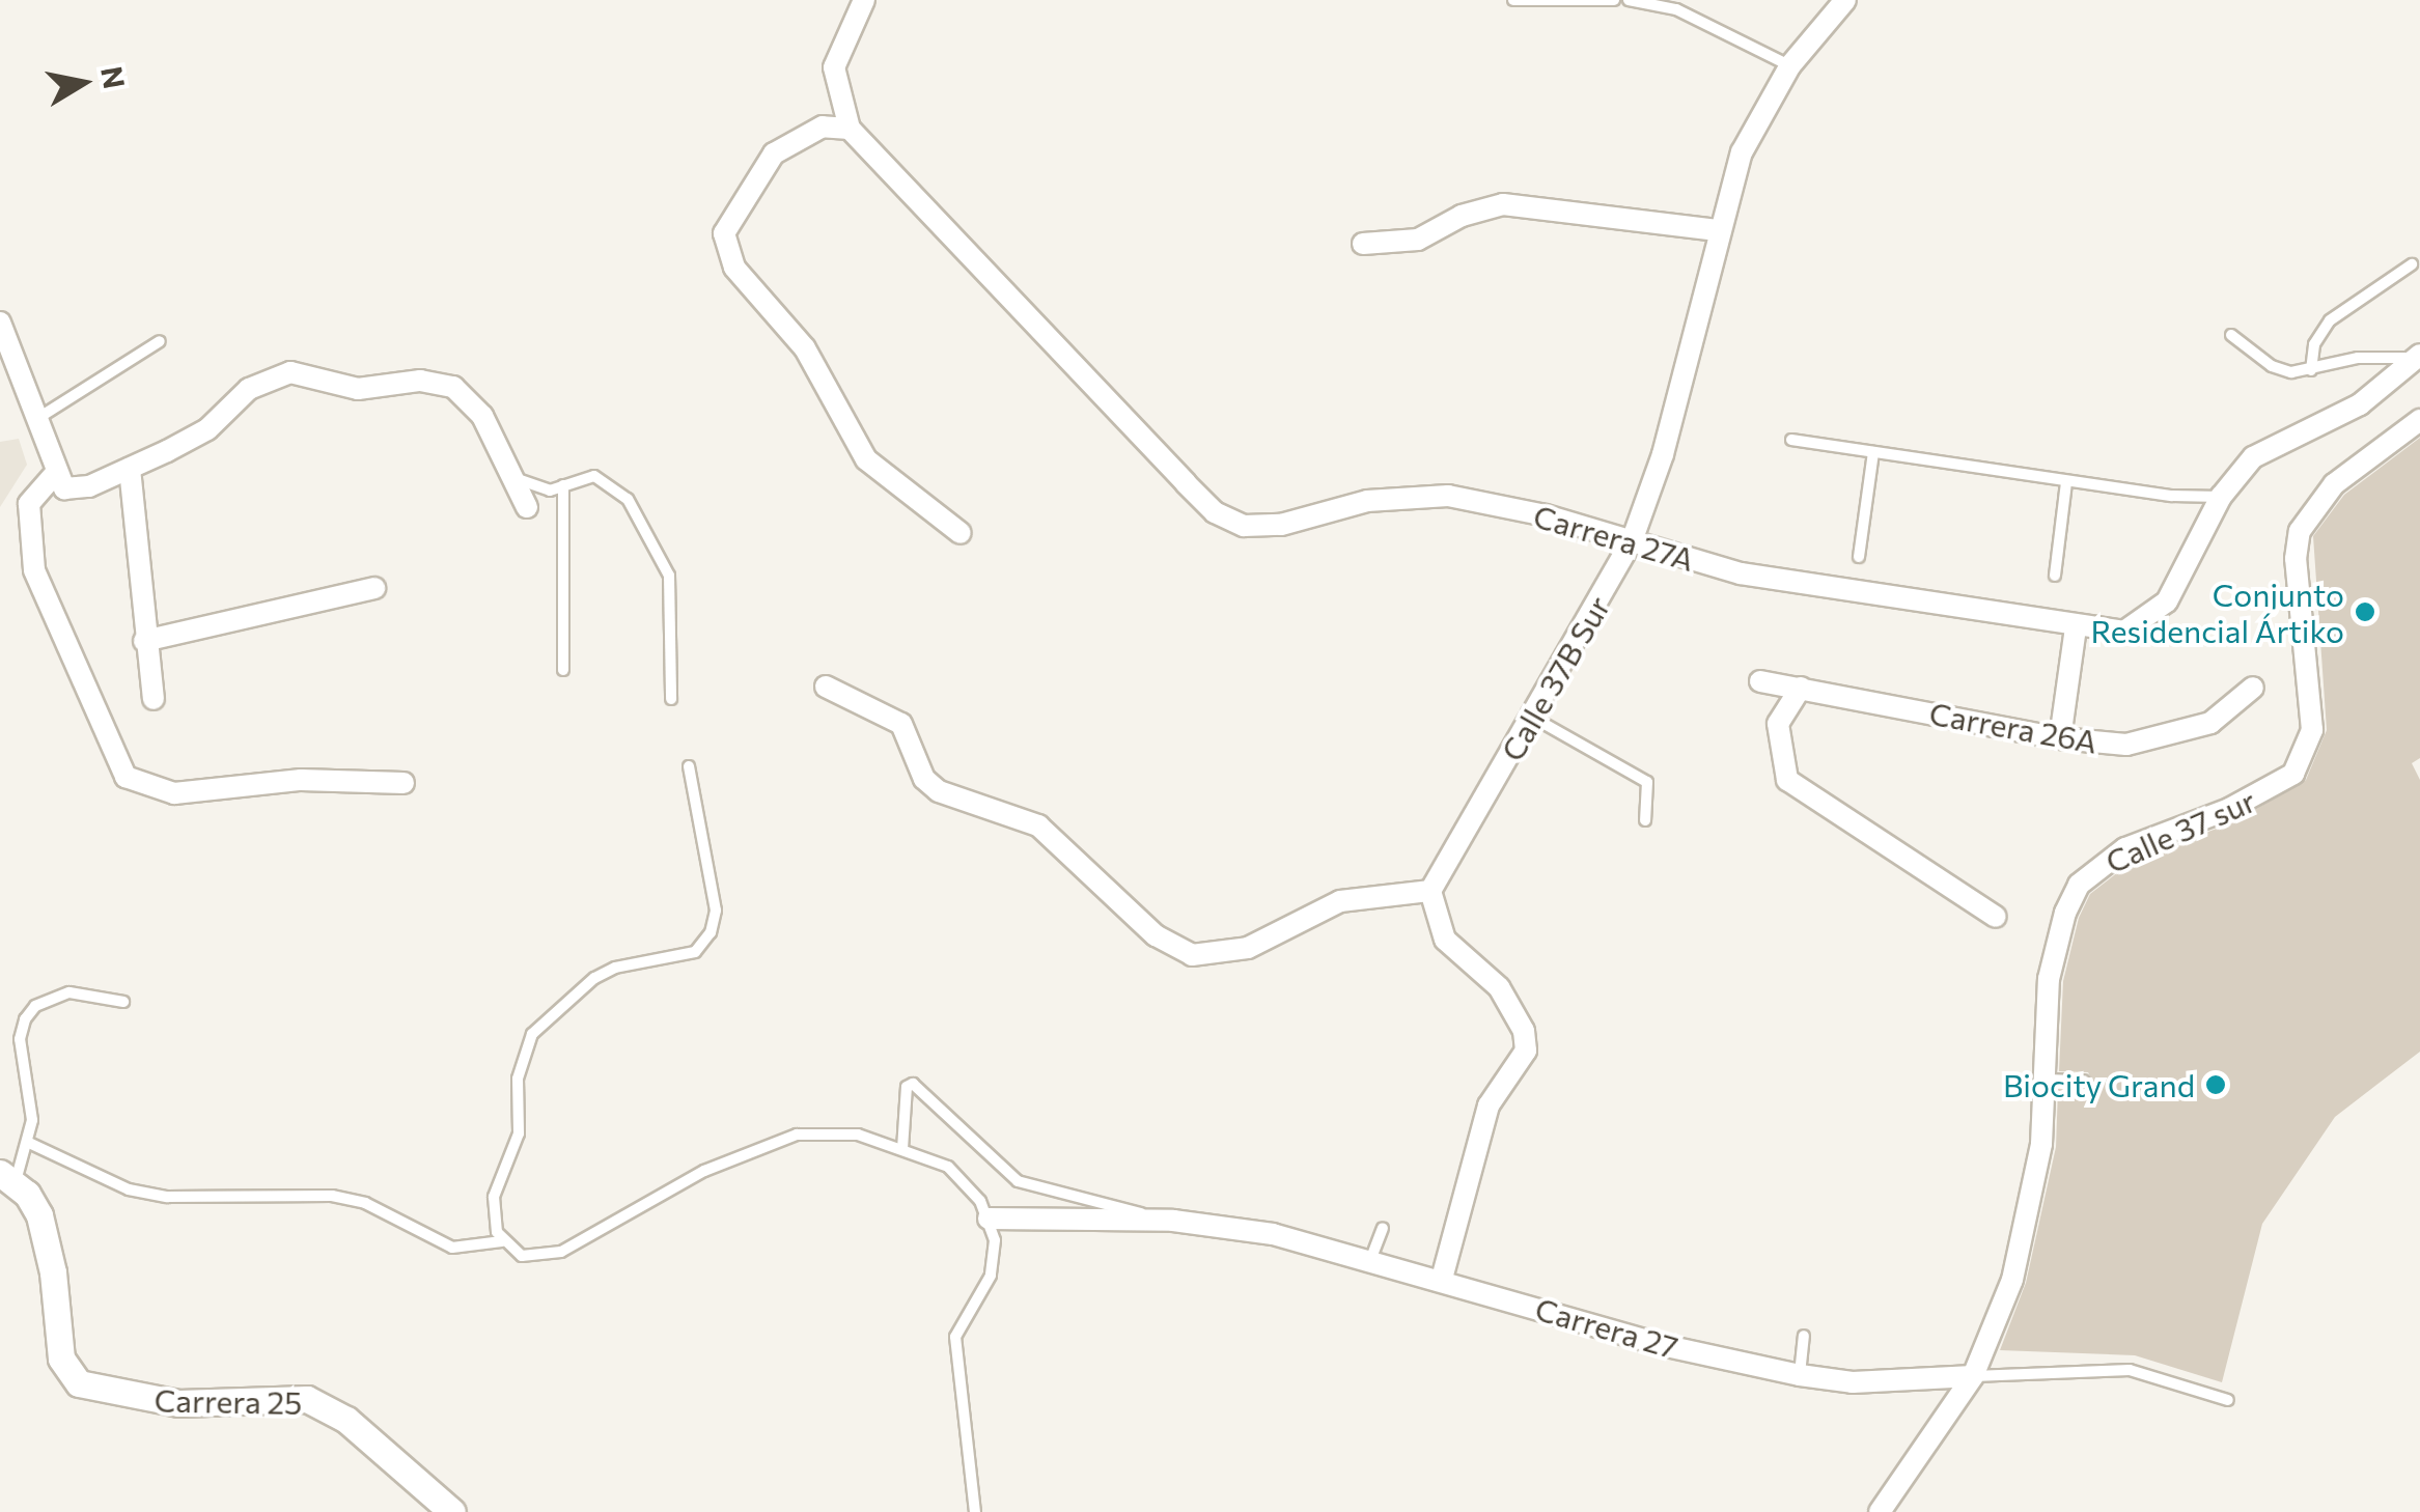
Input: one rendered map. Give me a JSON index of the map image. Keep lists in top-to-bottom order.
{
  "streets": {
    "street": [
      "Carrera 27A",
      "Calle 37B Sur",
      "Carrera 26A",
      "Calle 37 sur",
      "Carrera 27",
      "Carrera 25"
    ]
  },
  "crossings": [
    ["Carrera 27A", "Calle 37B Sur"],
    ["Calle 37 sur", "Carrera 27"]
  ],
  "places": ["Conjunto Residencial Ártiko", "Biocity Grand"],
  "north": "right"
}
